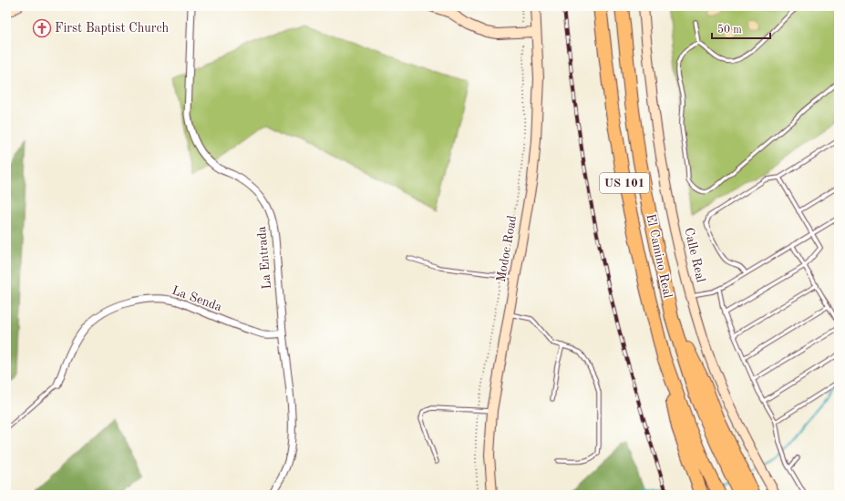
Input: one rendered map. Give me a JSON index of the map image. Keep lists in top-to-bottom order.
{
  "streets": {
    "highway": ["US 101", "El Camino Real"],
    "street": [
      "Modoc Road",
      "Calle Real",
      "La Entrada",
      "La Senda"
    ]
  },
  "crossings": [
    ["La Entrada", "La Senda"]
  ],
  "places": {
    "church": ["First Baptist Church"]
  },
  "scale_bar": "50 m"
}
